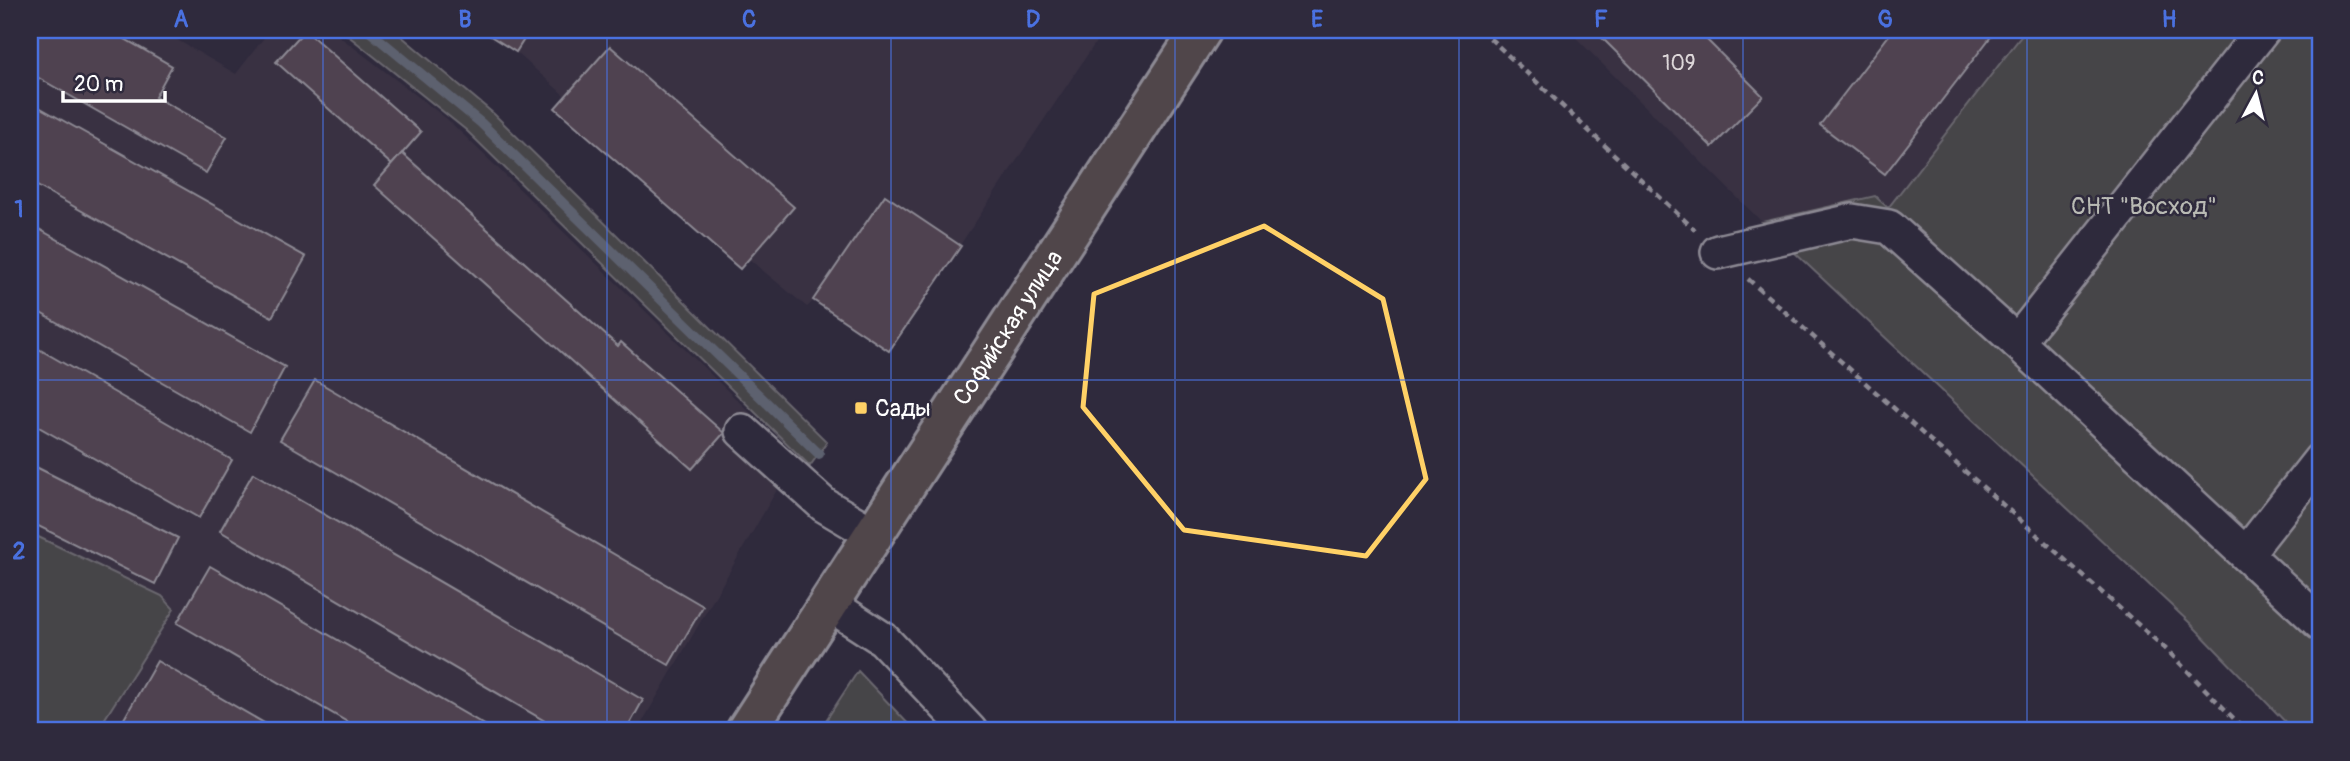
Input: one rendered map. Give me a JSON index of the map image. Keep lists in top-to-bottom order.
{
  "streets": {
    "main road": ["Софийская улица"]
  },
  "parks": ["СНТ \"Восход\""],
  "places": {
    "transit": ["Сады"]
  },
  "house_numbers": ["109"],
  "scale_bar": "20 m",
  "north": "top",
  "grid": {
    "columns": [
      "A",
      "B",
      "C",
      "D",
      "E",
      "F",
      "G",
      "H"
    ],
    "rows": ["1", "2"]
  }
}
